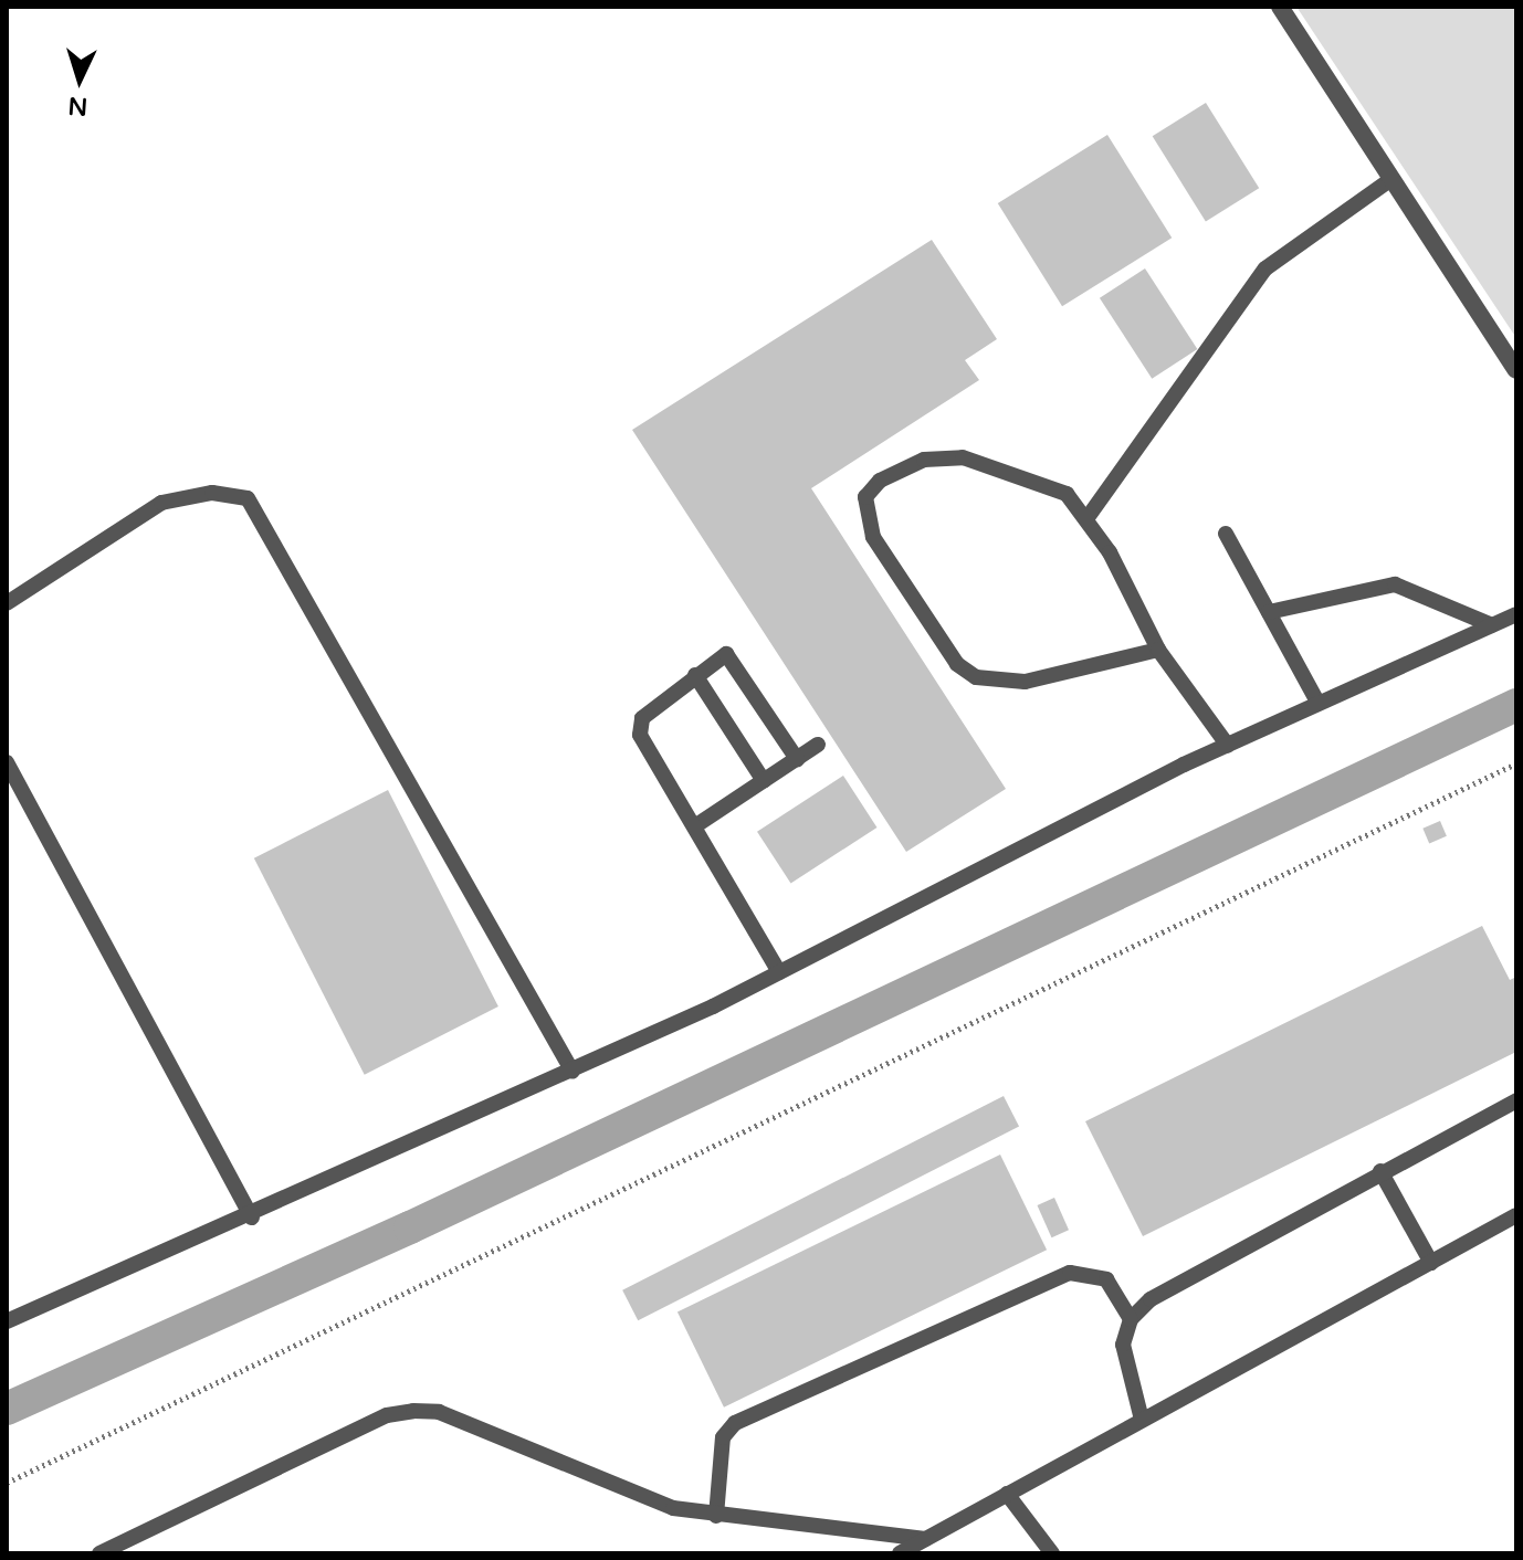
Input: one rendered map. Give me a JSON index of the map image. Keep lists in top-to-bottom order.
{
  "north": "bottom"
}
